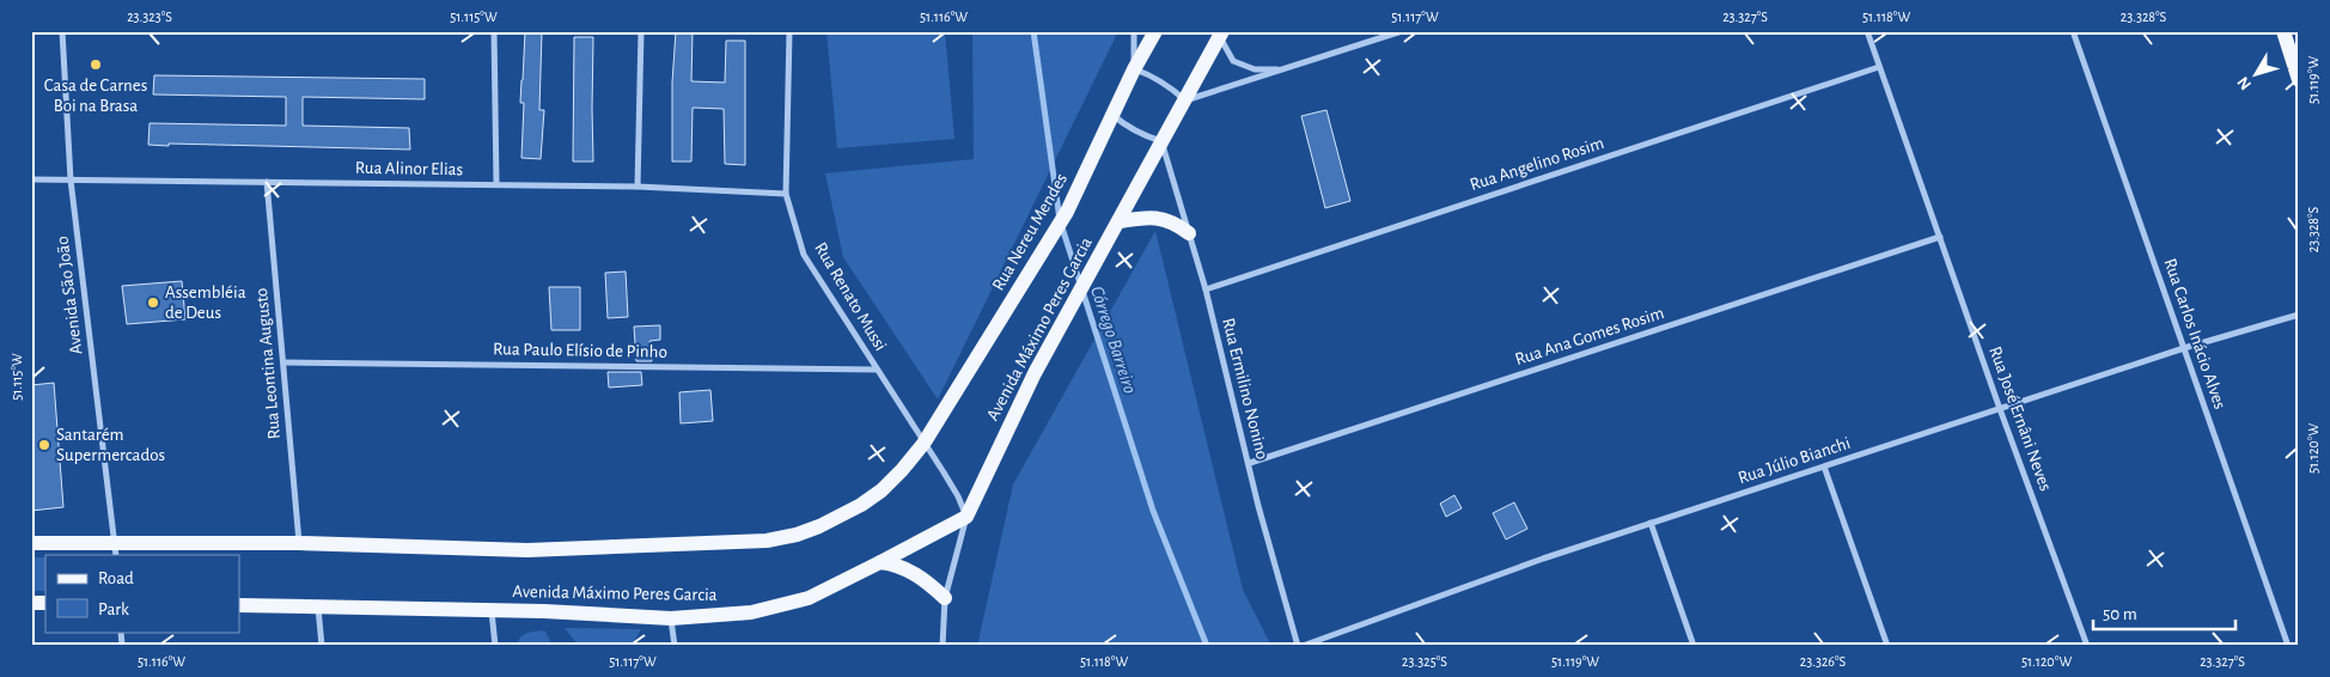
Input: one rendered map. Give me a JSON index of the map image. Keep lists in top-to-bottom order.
{
  "streets": {
    "main road": ["Rua Nereu Mendes", "Avenida Máximo Peres Garcia"],
    "street": [
      "Rua Angelino Rosim",
      "Rua Alinor Elias",
      "Avenida São João",
      "Rua Renato Mussi",
      "Rua Carlos Inácio Alves",
      "Rua Ana Gomes Rosim",
      "Rua Paulo Elísio de Pinho",
      "Rua Leontina Augusto",
      "Rua Ermilino Nonino",
      "Rua José Ernâni Neves",
      "Rua Júlio Bianchi"
    ]
  },
  "crossings": [
    ["Rua Angelino Rosim", "Rua Ermilino Nonino"],
    ["Rua Angelino Rosim", "Rua José Ernâni Neves"],
    ["Rua Alinor Elias", "Avenida São João"],
    ["Rua Alinor Elias", "Rua Renato Mussi"],
    ["Rua Alinor Elias", "Rua Leontina Augusto"],
    ["Rua Nereu Mendes", "Rua Renato Mussi"],
    ["Rua Renato Mussi", "Avenida Máximo Peres Garcia"],
    ["Rua Renato Mussi", "Rua Paulo Elísio de Pinho"],
    ["Avenida Máximo Peres Garcia", "Rua Ermilino Nonino"],
    ["Rua Carlos Inácio Alves", "Rua Júlio Bianchi"],
    ["Rua Ana Gomes Rosim", "Rua Ermilino Nonino"],
    ["Rua Ana Gomes Rosim", "Rua José Ernâni Neves"],
    ["Rua Paulo Elísio de Pinho", "Rua Leontina Augusto"],
    ["Rua José Ernâni Neves", "Rua Júlio Bianchi"]
  ],
  "water": ["Córrego Barreiro"],
  "places": ["Casa de Carnes Boi na Brasa", "Assembléia de Deus", "Santarém Supermercados"],
  "legend": ["Road", "Park"],
  "scale_bar": "50 m",
  "north": "bottom left",
  "coordinates": [
    "23.323°S",
    "51.115°W",
    "51.116°W",
    "51.117°W",
    "23.327°S",
    "51.118°W",
    "23.328°S",
    "51.119°W",
    "51.120°W",
    "23.325°S",
    "23.326°S"
  ]
}
